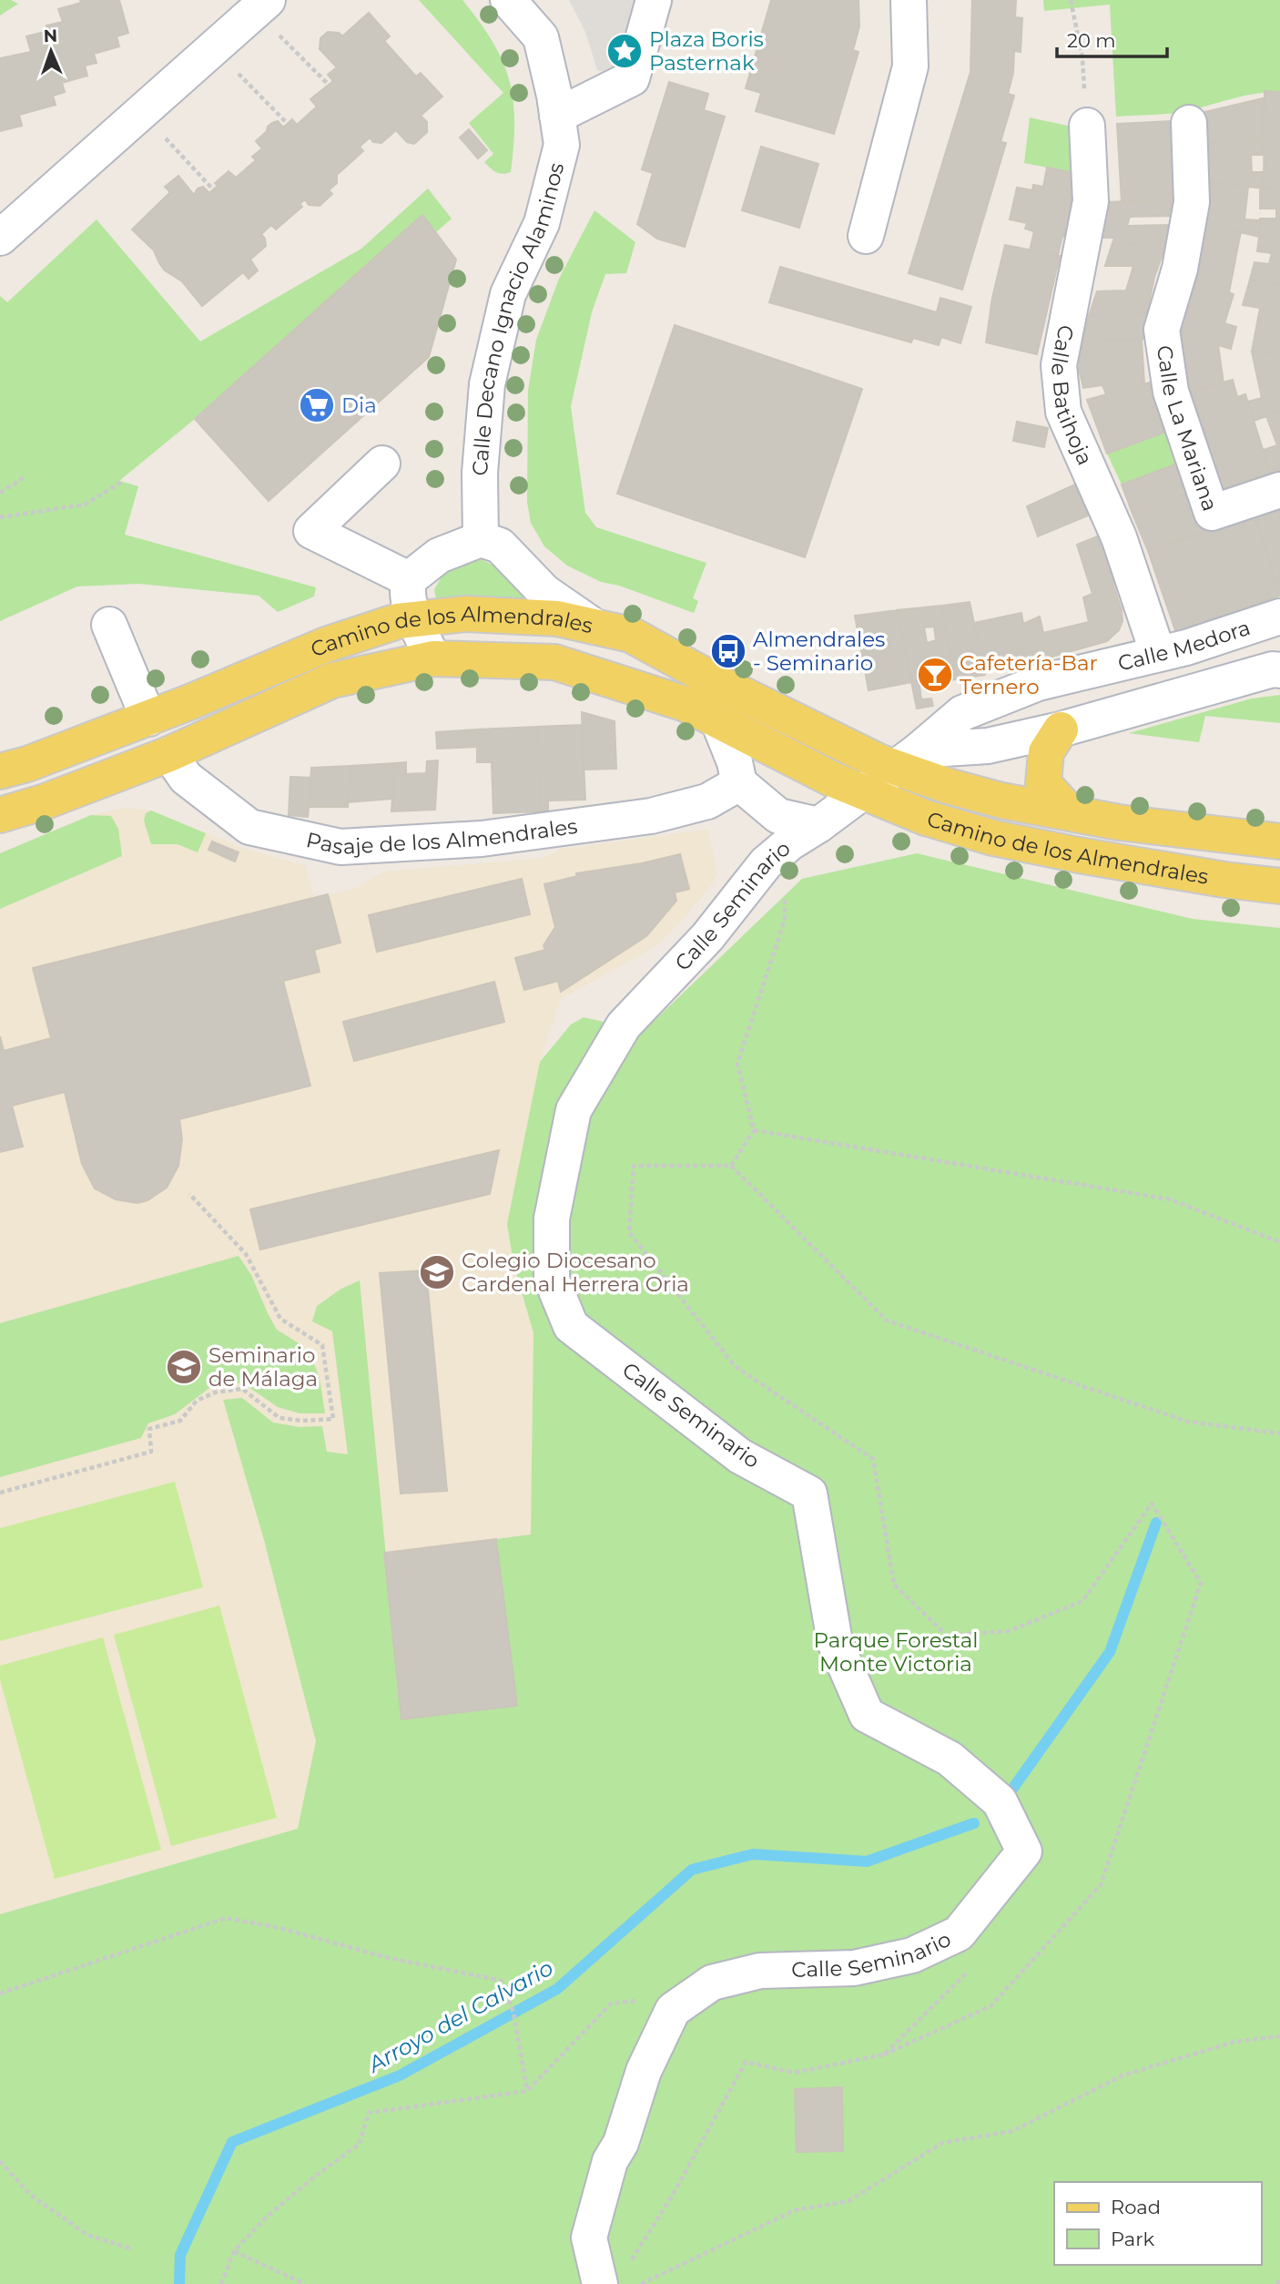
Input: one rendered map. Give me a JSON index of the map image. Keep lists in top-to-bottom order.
{
  "streets": {
    "main road": ["Camino de los Almendrales"],
    "street": [
      "Calle Decano Ignacio Alaminos",
      "Calle Batihoja",
      "Calle La Mariana",
      "Calle Medora",
      "Pasaje de los Almendrales",
      "Calle Seminario"
    ]
  },
  "crossings": [
    ["Calle Batihoja", "Calle Medora"],
    ["Camino de los Almendrales", "Calle Medora"],
    ["Camino de los Almendrales", "Pasaje de los Almendrales"]
  ],
  "water": ["Arroyo del Calvario"],
  "parks": ["Parque Forestal Monte Victoria"],
  "places": {
    "place": ["Plaza Boris Pasternak"],
    "supermarket": ["Dia"],
    "bus stop": ["Almendrales - Seminario"],
    "bar": ["Cafetería-Bar Ternero"],
    "school or university": ["Colegio Diocesano Cardenal Herrera Oria", "Seminario de Málaga"]
  },
  "legend": ["Road", "Park"],
  "scale_bar": "20 m",
  "north": "top"
}
